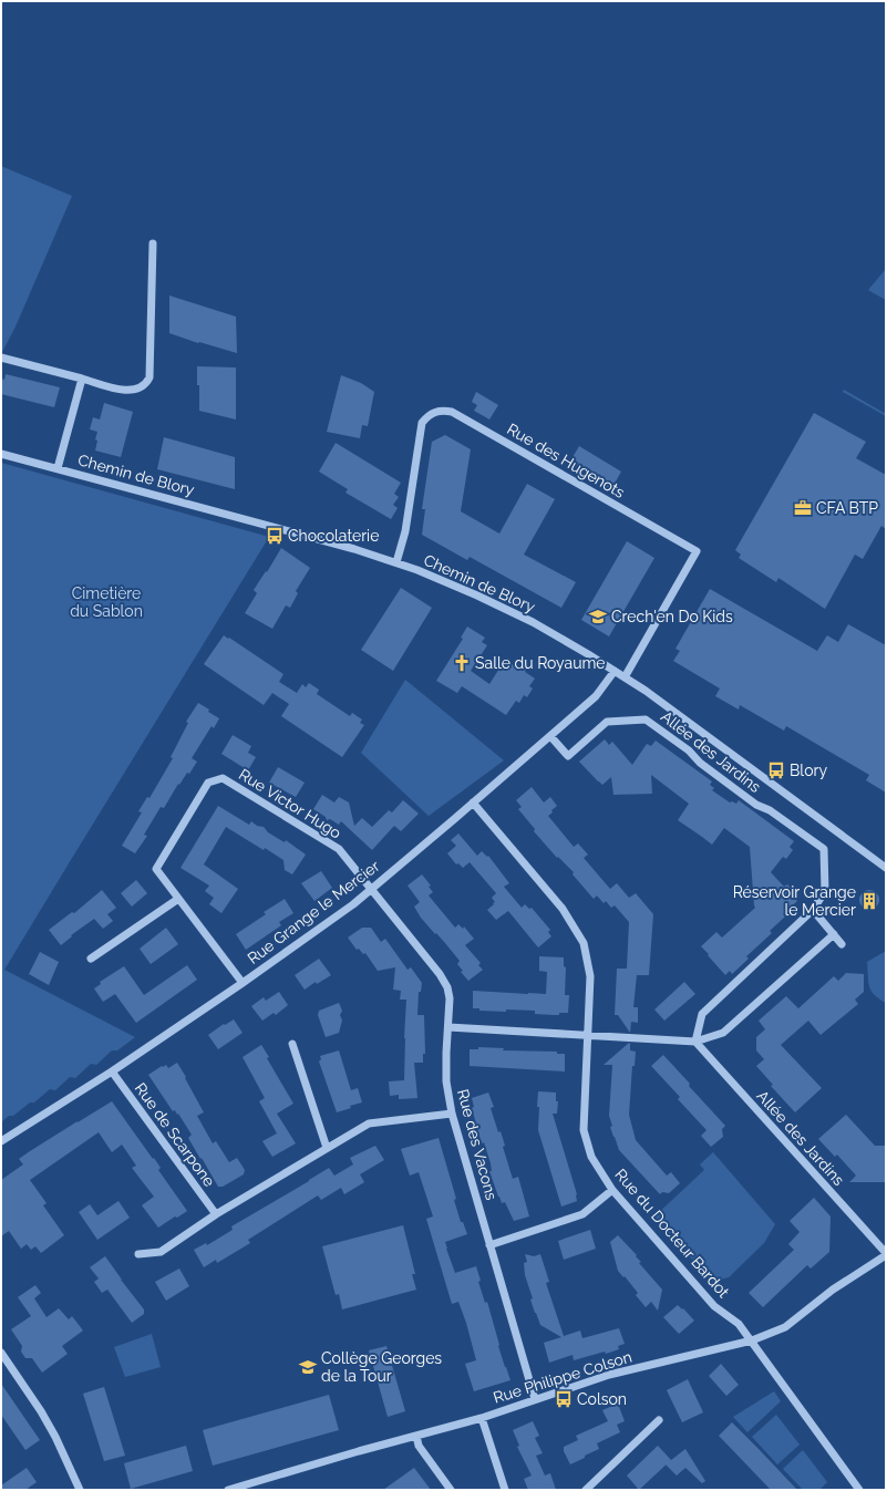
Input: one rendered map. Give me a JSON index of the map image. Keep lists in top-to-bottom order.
{
  "streets": {
    "street": [
      "Rue des Hugenots",
      "Chemin de Blory",
      "Allée des Jardins",
      "Rue Victor Hugo",
      "Rue Grange le Mercier",
      "Rue de Scarpone",
      "Rue des Vacons",
      "Rue du Docteur Bardot",
      "Rue Philippe Colson"
    ]
  },
  "crossings": [
    ["Rue des Hugenots", "Chemin de Blory"],
    ["Chemin de Blory", "Rue Grange le Mercier"],
    ["Allée des Jardins", "Rue Grange le Mercier"],
    ["Allée des Jardins", "Rue Philippe Colson"],
    ["Rue Victor Hugo", "Rue Grange le Mercier"],
    ["Rue Victor Hugo", "Rue des Vacons"],
    ["Rue Grange le Mercier", "Rue de Scarpone"],
    ["Rue Grange le Mercier", "Rue des Vacons"],
    ["Rue Grange le Mercier", "Rue du Docteur Bardot"],
    ["Rue des Vacons", "Rue Philippe Colson"],
    ["Rue du Docteur Bardot", "Rue Philippe Colson"]
  ],
  "parks": ["Cimetière du Sablon"],
  "places": {
    "office": ["CFA BTP"],
    "bus stop": ["Chocolaterie", "Blory", "Colson"],
    "school or university": ["Crech'en Do Kids", "Collège Georges de la Tour"],
    "church": ["Salle du Royaume"],
    "building": ["Réservoir Grange le Mercier"]
  }
}
